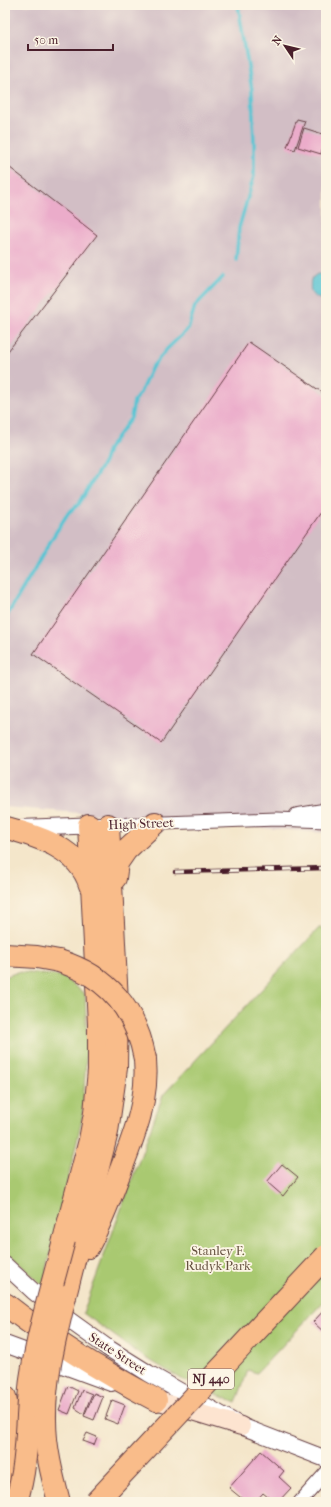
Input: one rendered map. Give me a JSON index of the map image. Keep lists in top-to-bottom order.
{
  "streets": {
    "highway": ["NJ 440"],
    "main road": ["State Street"],
    "street": ["High Street"]
  },
  "parks": ["Stanley F. Rudyk Park"],
  "scale_bar": "50 m",
  "north": "top left"
}
